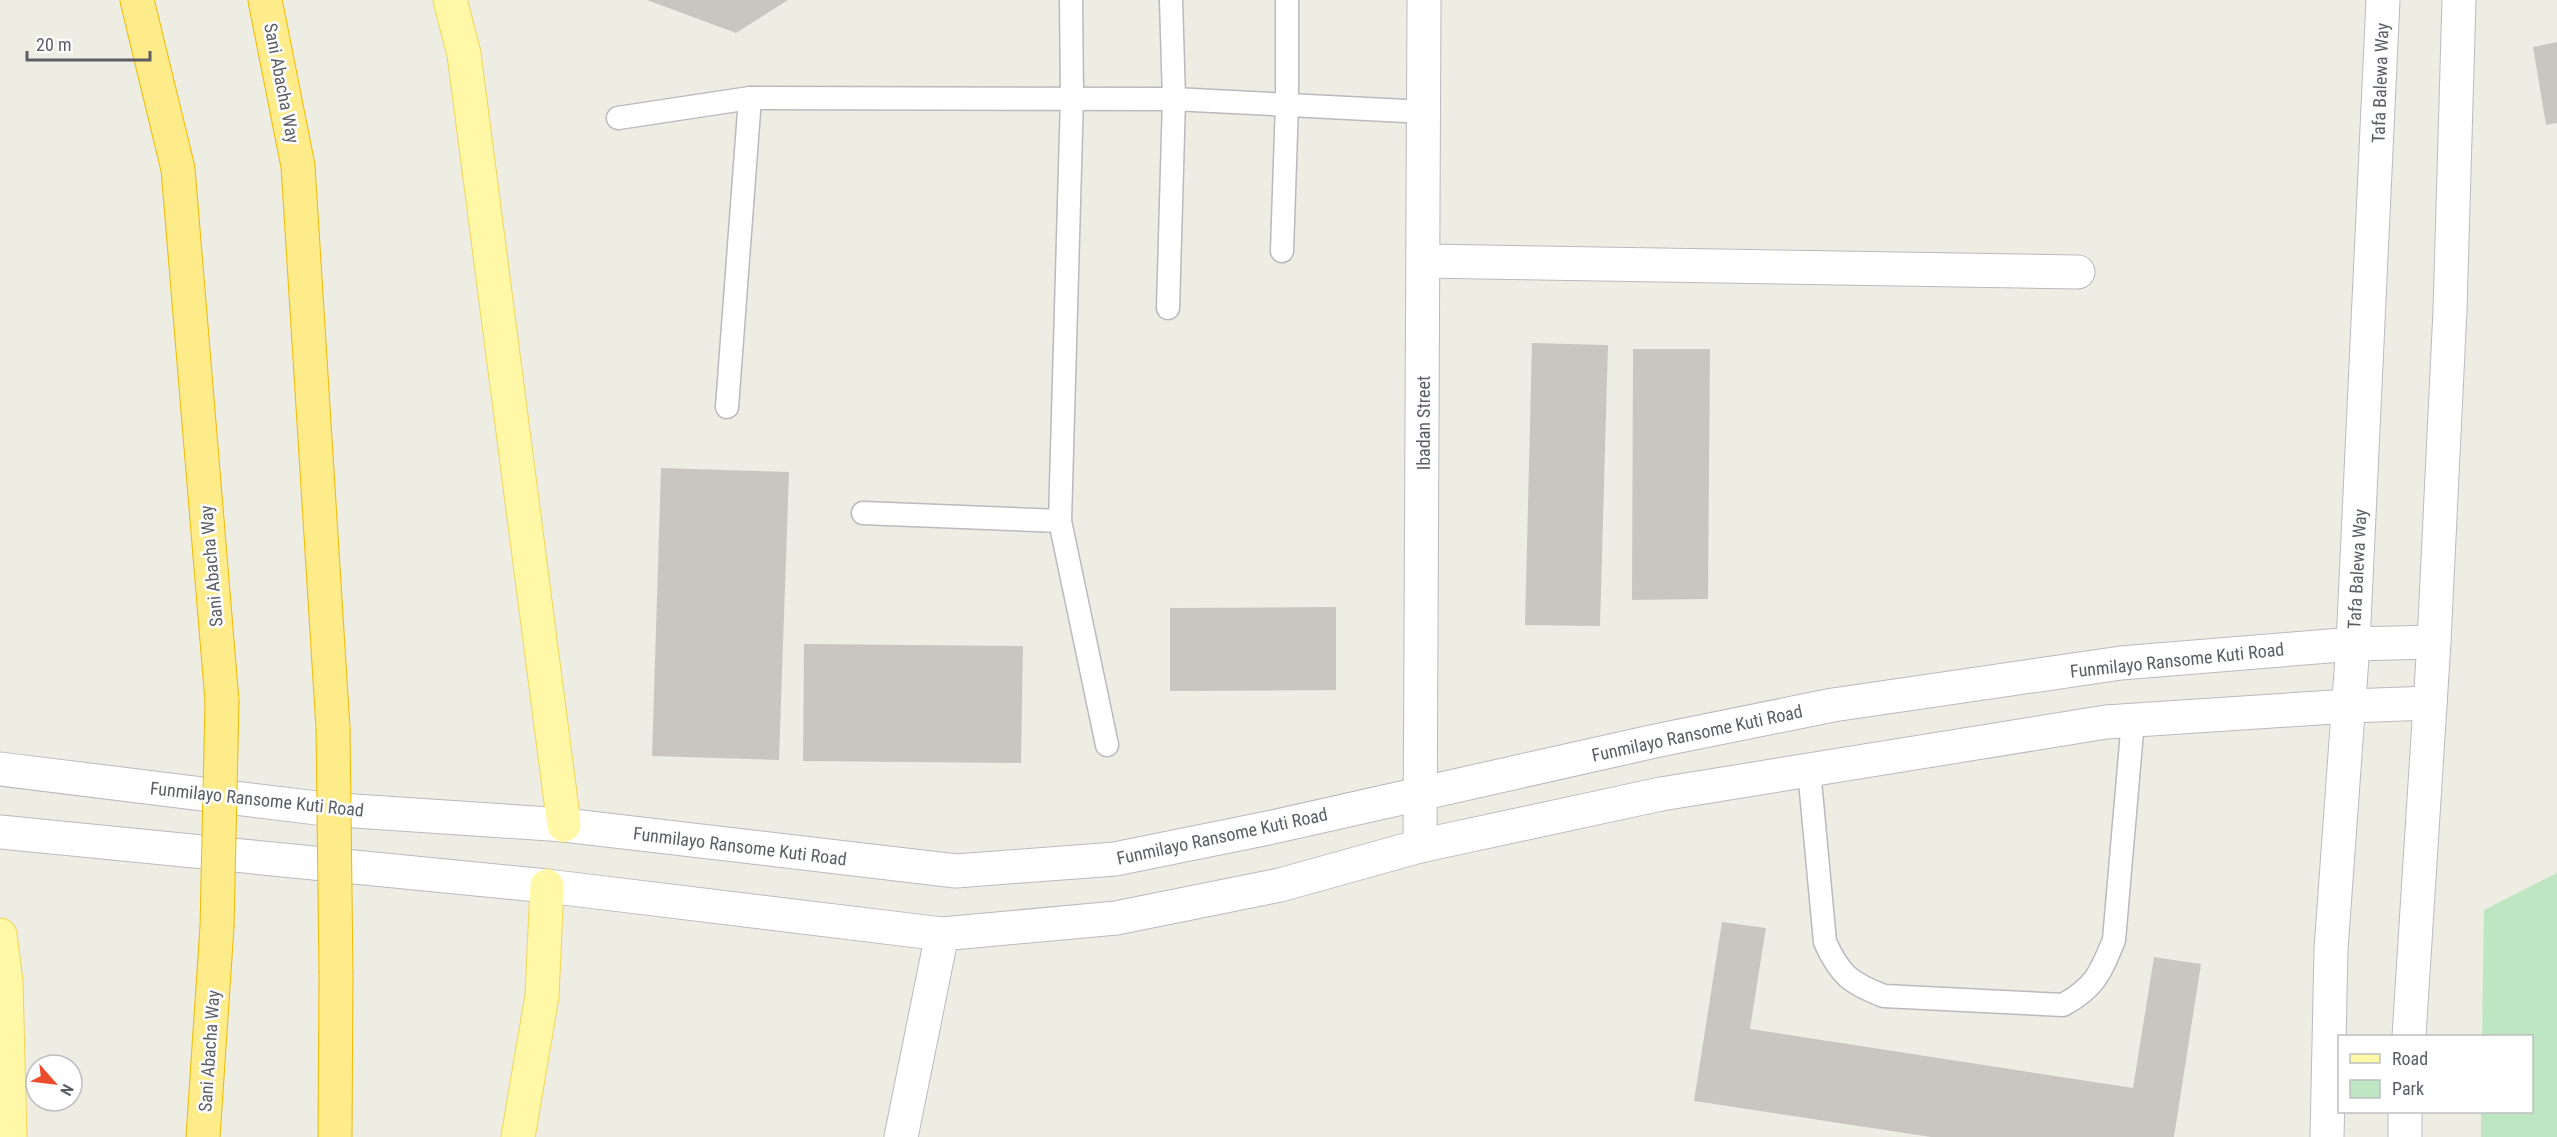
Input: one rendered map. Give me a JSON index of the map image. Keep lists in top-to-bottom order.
{
  "streets": {
    "highway": ["Sani Abacha Way"],
    "street": ["Tafa Balewa Way", "Ibadan Street", "Funmilayo Ransome Kuti Road"]
  },
  "crossings": [
    ["Tafa Balewa Way", "Funmilayo Ransome Kuti Road"],
    ["Ibadan Street", "Funmilayo Ransome Kuti Road"]
  ],
  "legend": ["Road", "Park"],
  "scale_bar": "20 m",
  "north": "bottom right"
}
